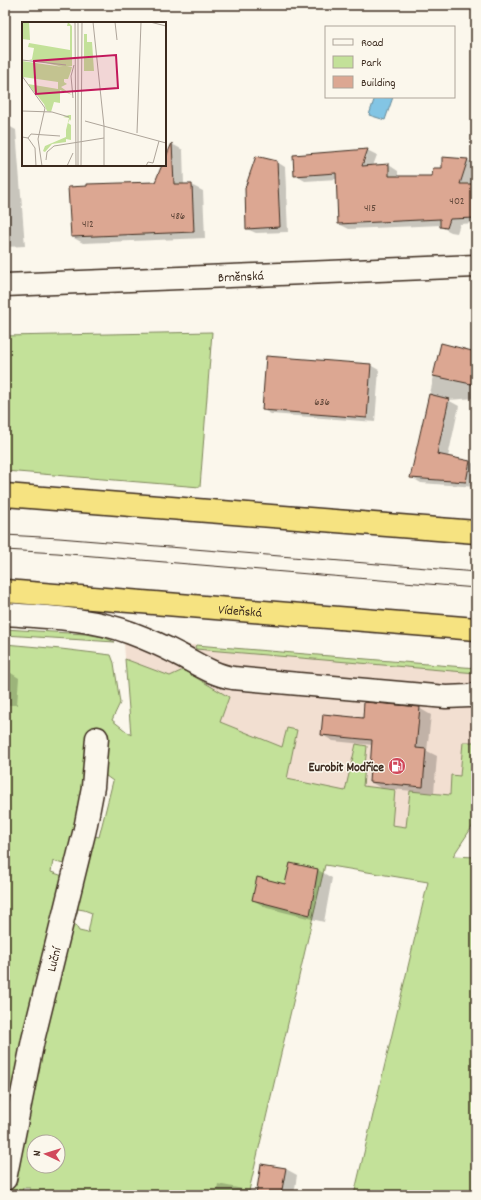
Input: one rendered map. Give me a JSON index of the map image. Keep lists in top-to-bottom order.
{
  "streets": {
    "highway": ["Vídeňská"],
    "street": ["Brněnská", "Luční"]
  },
  "places": {
    "fuel station": ["Eurobit Modřice"]
  },
  "house_numbers": [
    "402",
    "415",
    "486",
    "412",
    "636"
  ],
  "legend": ["Road", "Park", "Building"],
  "north": "left"
}
